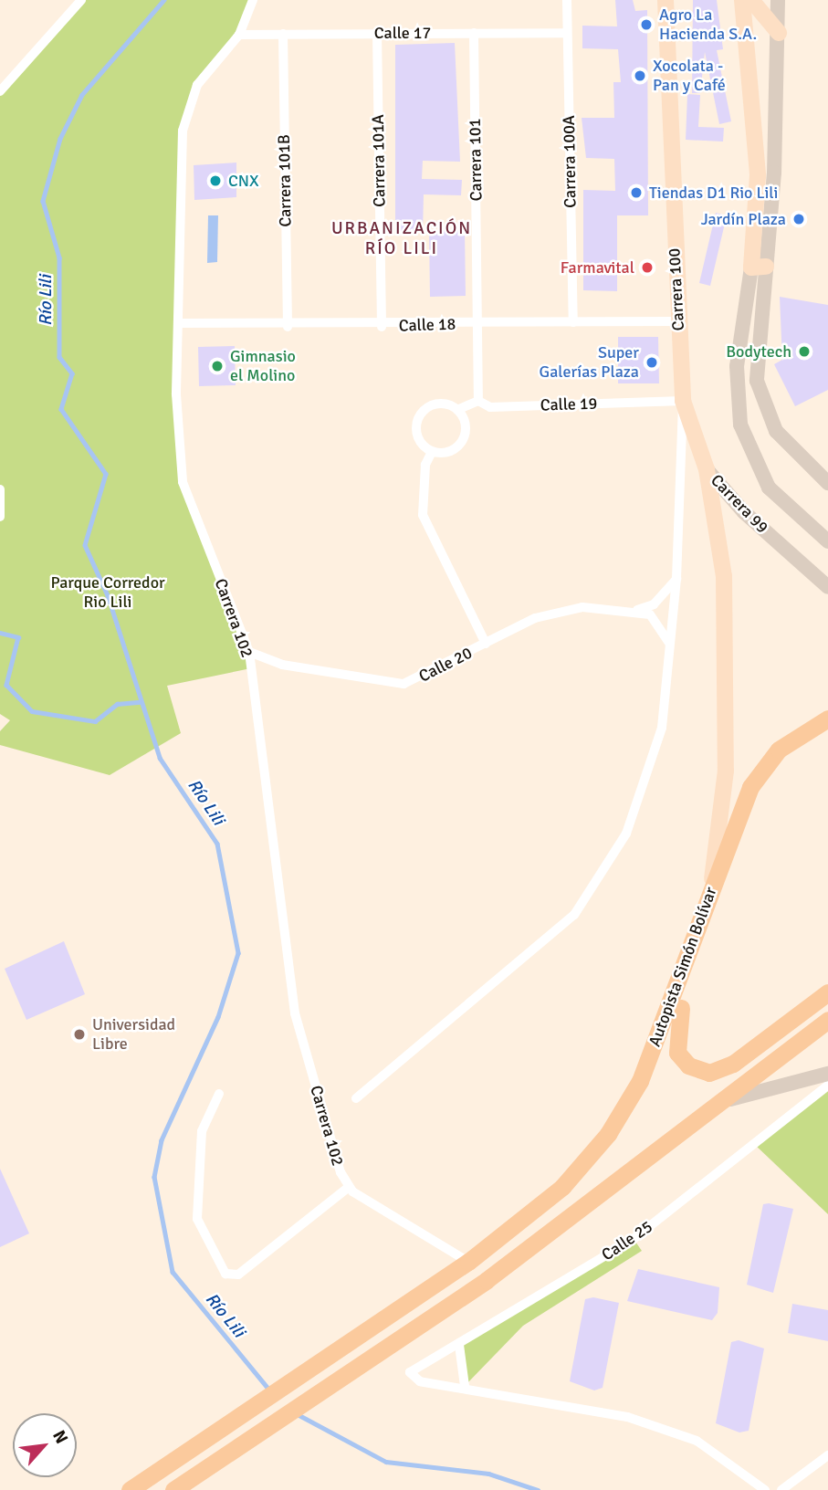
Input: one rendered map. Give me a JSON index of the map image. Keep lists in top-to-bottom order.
{
  "streets": {
    "highway": ["Autopista Simón Bolívar"],
    "main road": ["Carrera 100", "Carrera 99"],
    "street": [
      "Calle 17",
      "Carrera 101",
      "Carrera 101A",
      "Carrera 100A",
      "Carrera 101B",
      "Calle 18",
      "Calle 19",
      "Carrera 102",
      "Calle 20",
      "Calle 25"
    ]
  },
  "crossings": [
    ["Calle 17", "Carrera 101"],
    ["Calle 17", "Carrera 101A"],
    ["Calle 17", "Carrera 100A"],
    ["Calle 17", "Carrera 101B"],
    ["Calle 17", "Carrera 102"],
    ["Carrera 101", "Calle 18"],
    ["Carrera 101", "Calle 19"],
    ["Carrera 101A", "Calle 18"],
    ["Carrera 100A", "Calle 18"],
    ["Carrera 101B", "Calle 18"],
    ["Carrera 100", "Calle 18"],
    ["Carrera 100", "Calle 19"],
    ["Carrera 100", "Carrera 99"],
    ["Calle 18", "Carrera 102"],
    ["Calle 19", "Carrera 99"],
    ["Carrera 102", "Calle 20"],
    ["Carrera 102", "Autopista Simón Bolívar"]
  ],
  "districts": ["URBANIZACIÓN RÍO LILI"],
  "water": ["Río Lili"],
  "parks": ["Parque Corredor Rio Lili"],
  "places": [
    "Agro La Hacienda S.A.",
    "Xocolata - Pan y Café",
    "CNX",
    "Tiendas D1 Rio Lili",
    "Jardín Plaza",
    "Farmavital",
    "Bodytech",
    "Super Galerías Plaza",
    "Gimnasio el Molino",
    "Universidad Libre"
  ],
  "north": "top right"
}
